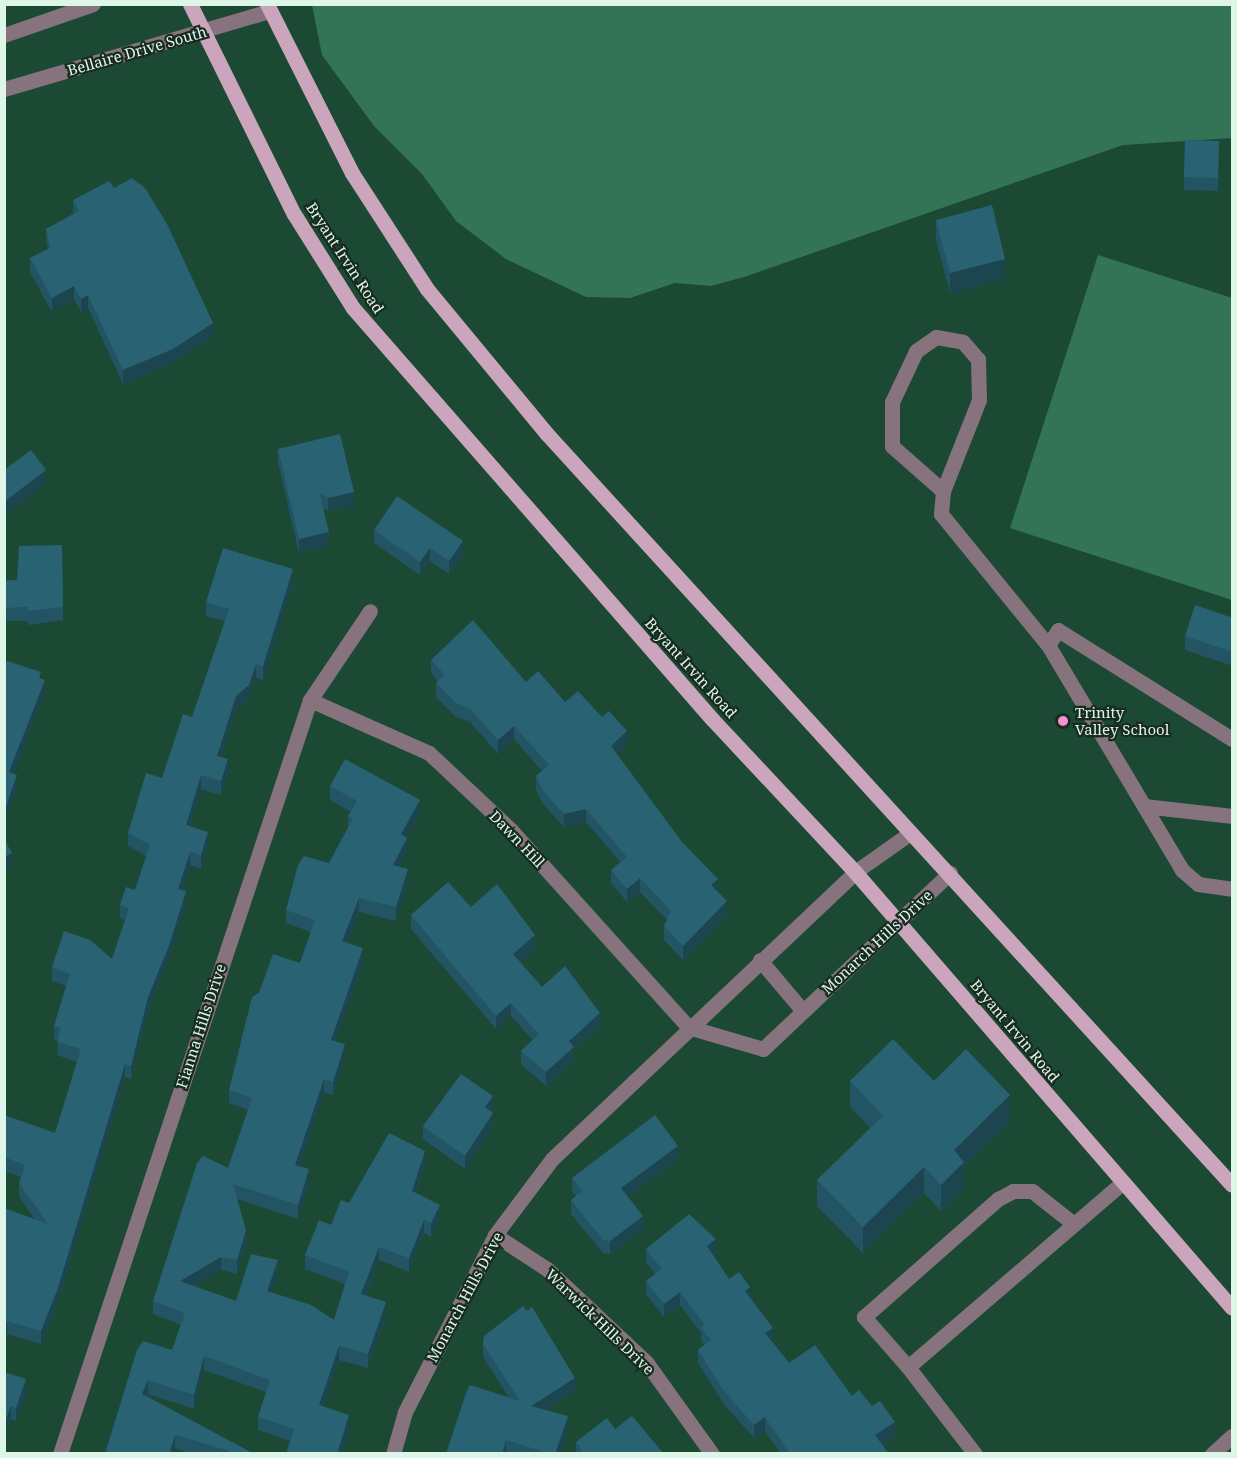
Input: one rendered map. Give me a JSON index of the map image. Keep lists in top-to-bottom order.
{
  "streets": {
    "main road": ["Bryant Irvin Road"],
    "street": [
      "Bellaire Drive South",
      "Dawn Hill",
      "Monarch Hills Drive",
      "Fianna Hills Drive",
      "Warwick Hills Drive"
    ]
  },
  "crossings": [
    ["Bellaire Drive South", "Bryant Irvin Road"],
    ["Bryant Irvin Road", "Monarch Hills Drive"],
    ["Dawn Hill", "Monarch Hills Drive"],
    ["Dawn Hill", "Fianna Hills Drive"],
    ["Monarch Hills Drive", "Warwick Hills Drive"]
  ],
  "places": ["Trinity Valley School"]
}
